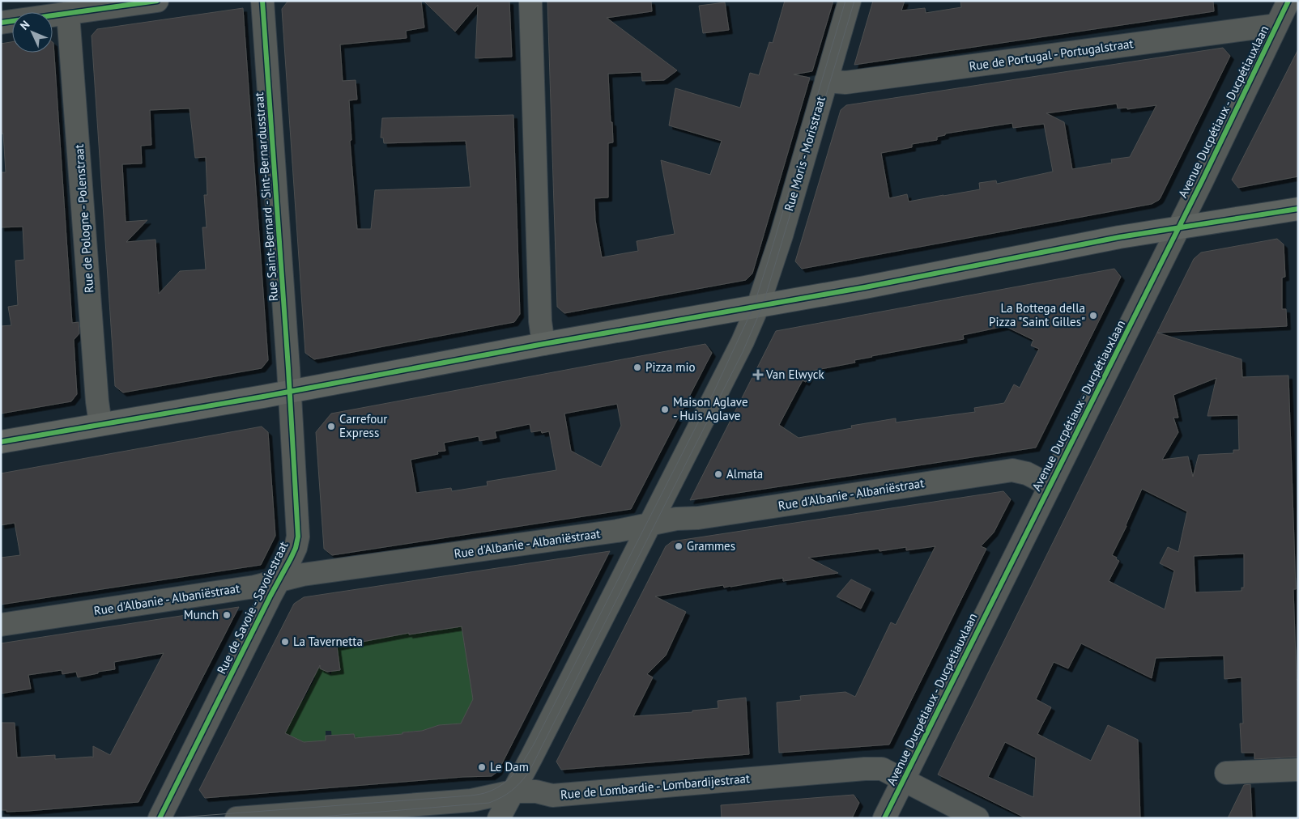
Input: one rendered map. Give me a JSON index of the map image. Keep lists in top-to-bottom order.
{
  "streets": {
    "street": [
      "Rue de Portugal - Portugalstraat",
      "Avenue Ducpétiaux - Ducpétiauxlaan",
      "Rue Moris - Morisstraat",
      "Rue Saint-Bernard - Sint-Bernardusstraat",
      "Rue de Pologne - Polenstraat",
      "Rue d'Albanie - Albaniëstraat",
      "Rue de Savoie - Savoiestraat",
      "Rue de Lombardie - Lombardijestraat"
    ]
  },
  "crossings": [
    ["Rue de Portugal - Portugalstraat", "Avenue Ducpétiaux - Ducpétiauxlaan"],
    ["Rue de Portugal - Portugalstraat", "Rue Moris - Morisstraat"],
    ["Avenue Ducpétiaux - Ducpétiauxlaan", "Rue d'Albanie - Albaniëstraat"],
    ["Avenue Ducpétiaux - Ducpétiauxlaan", "Rue de Lombardie - Lombardijestraat"],
    ["Rue Moris - Morisstraat", "Rue d'Albanie - Albaniëstraat"],
    ["Rue Moris - Morisstraat", "Rue de Lombardie - Lombardijestraat"],
    ["Rue Saint-Bernard - Sint-Bernardusstraat", "Rue de Savoie - Savoiestraat"],
    ["Rue d'Albanie - Albaniëstraat", "Rue de Savoie - Savoiestraat"]
  ],
  "places": {
    "other": [
      "La Bottega della Pizza \"Saint Gilles\"",
      "Pizza mio",
      "Maison Aglave - Huis Aglave",
      "Carrefour Express",
      "Almata",
      "Grammes",
      "Munch",
      "La Tavernetta",
      "Le Dam"
    ],
    "health": ["Van Elwyck"]
  },
  "north": "top left"
}
